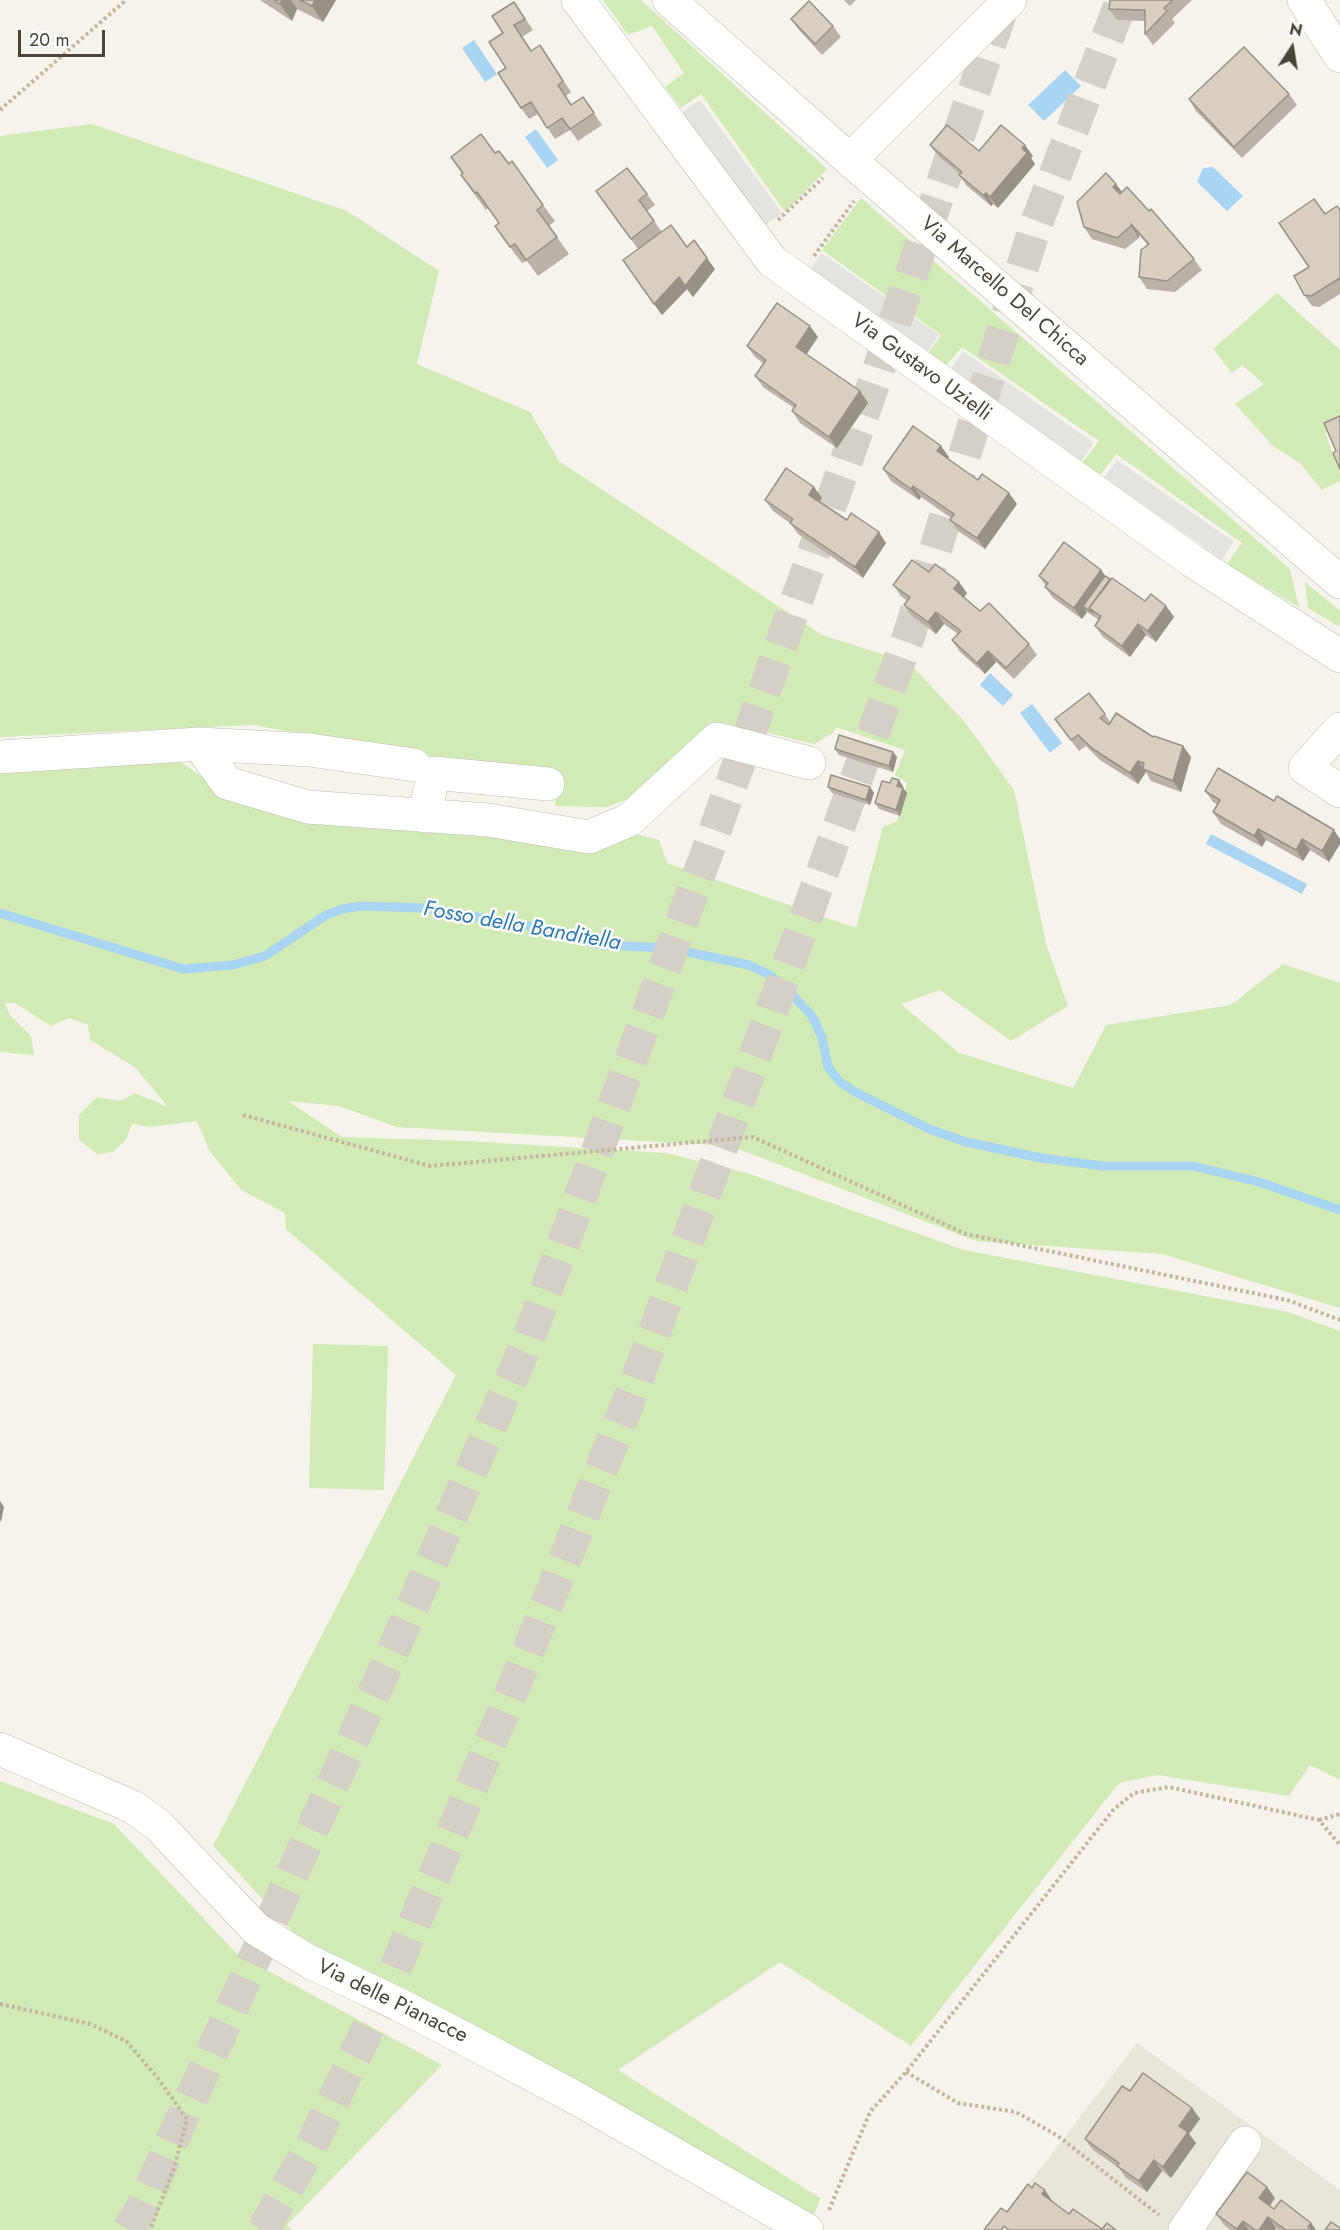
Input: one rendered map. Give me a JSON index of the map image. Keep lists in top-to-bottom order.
{
  "streets": {
    "street": ["Via Marcello Del Chicca", "Via Gustavo Uzielli", "Via delle Pianacce"]
  },
  "water": ["Fosso della Banditella"],
  "scale_bar": "20 m",
  "north": "top"
}
